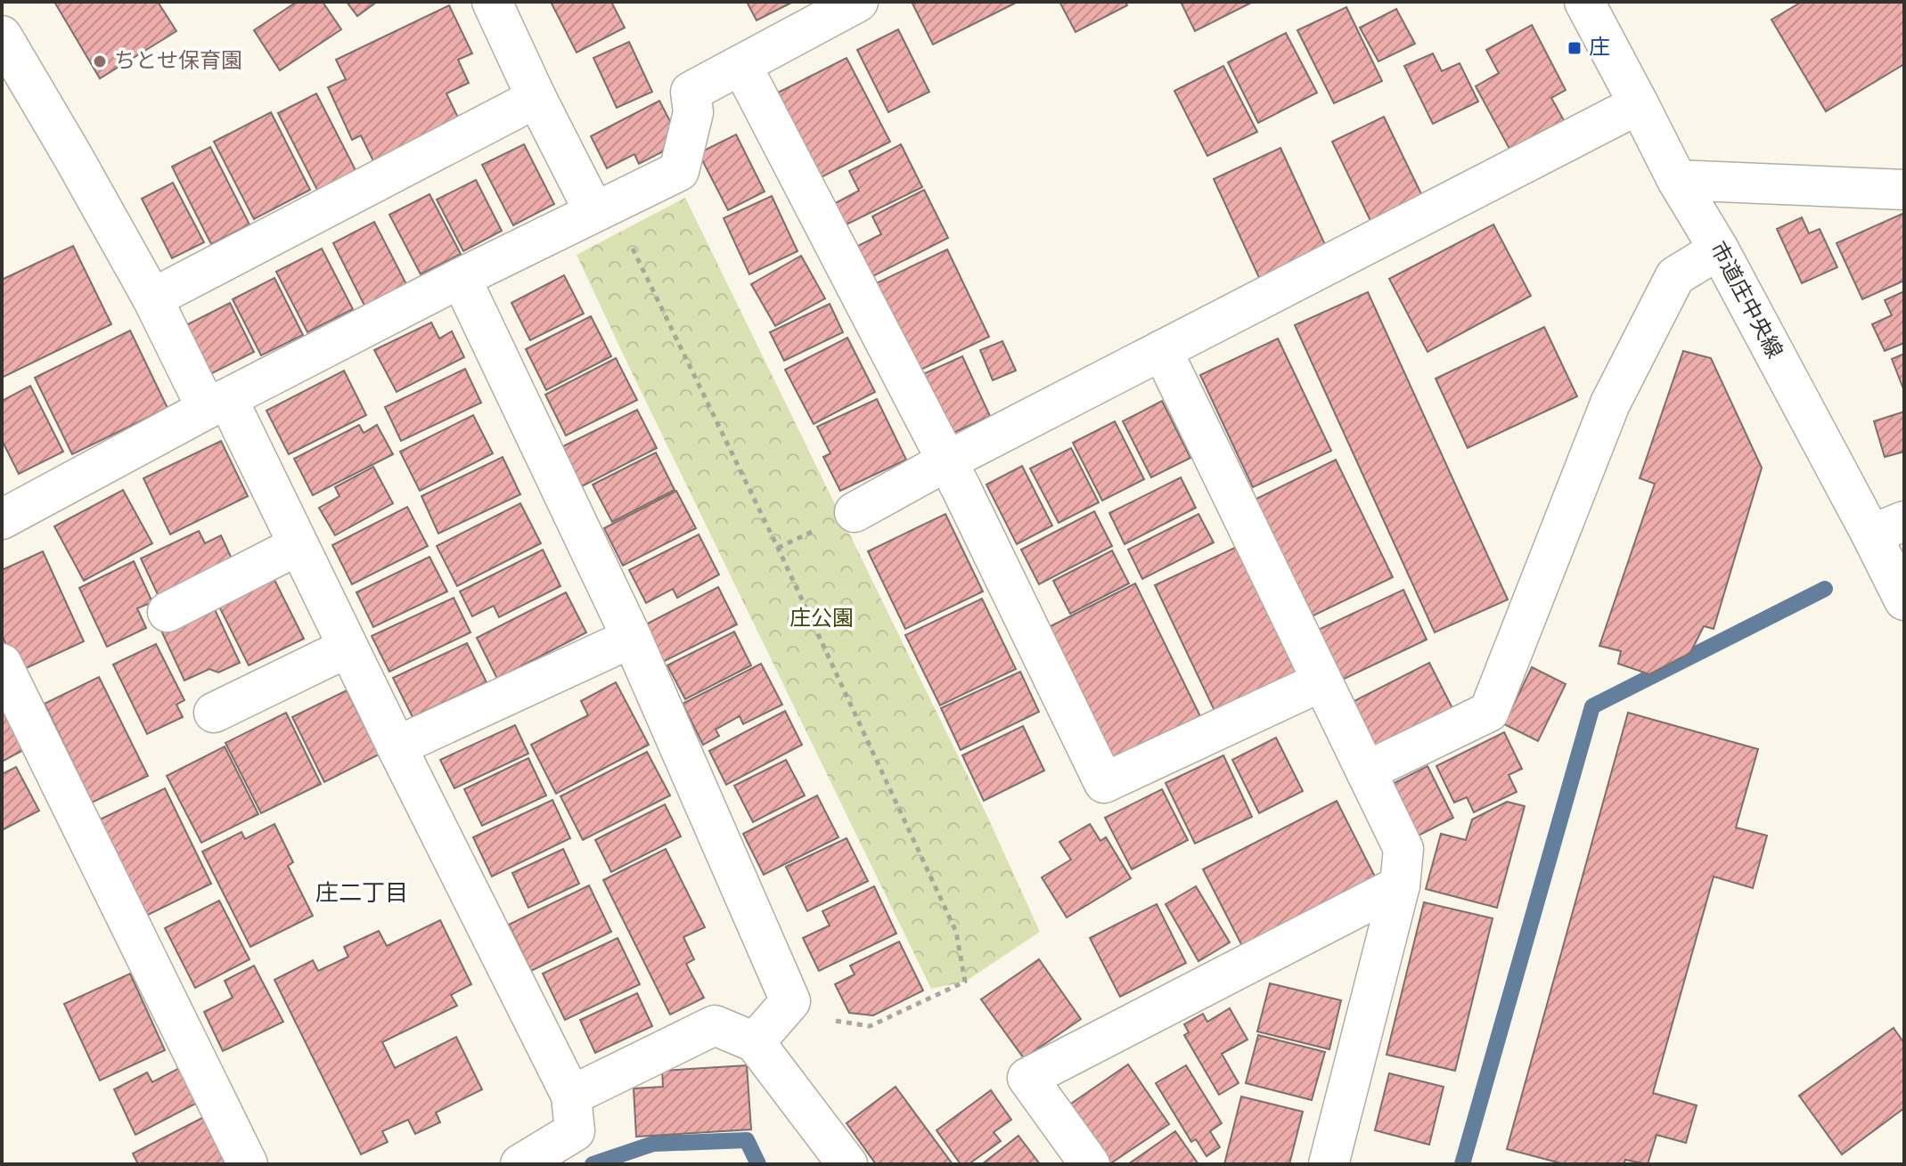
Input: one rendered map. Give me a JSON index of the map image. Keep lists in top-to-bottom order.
{
  "streets": {
    "street": ["市道庄中央線"]
  },
  "districts": ["庄二丁目"],
  "parks": ["庄公園"],
  "places": {
    "transit": ["庄"],
    "other": ["ちとせ保育園"]
  }
}
